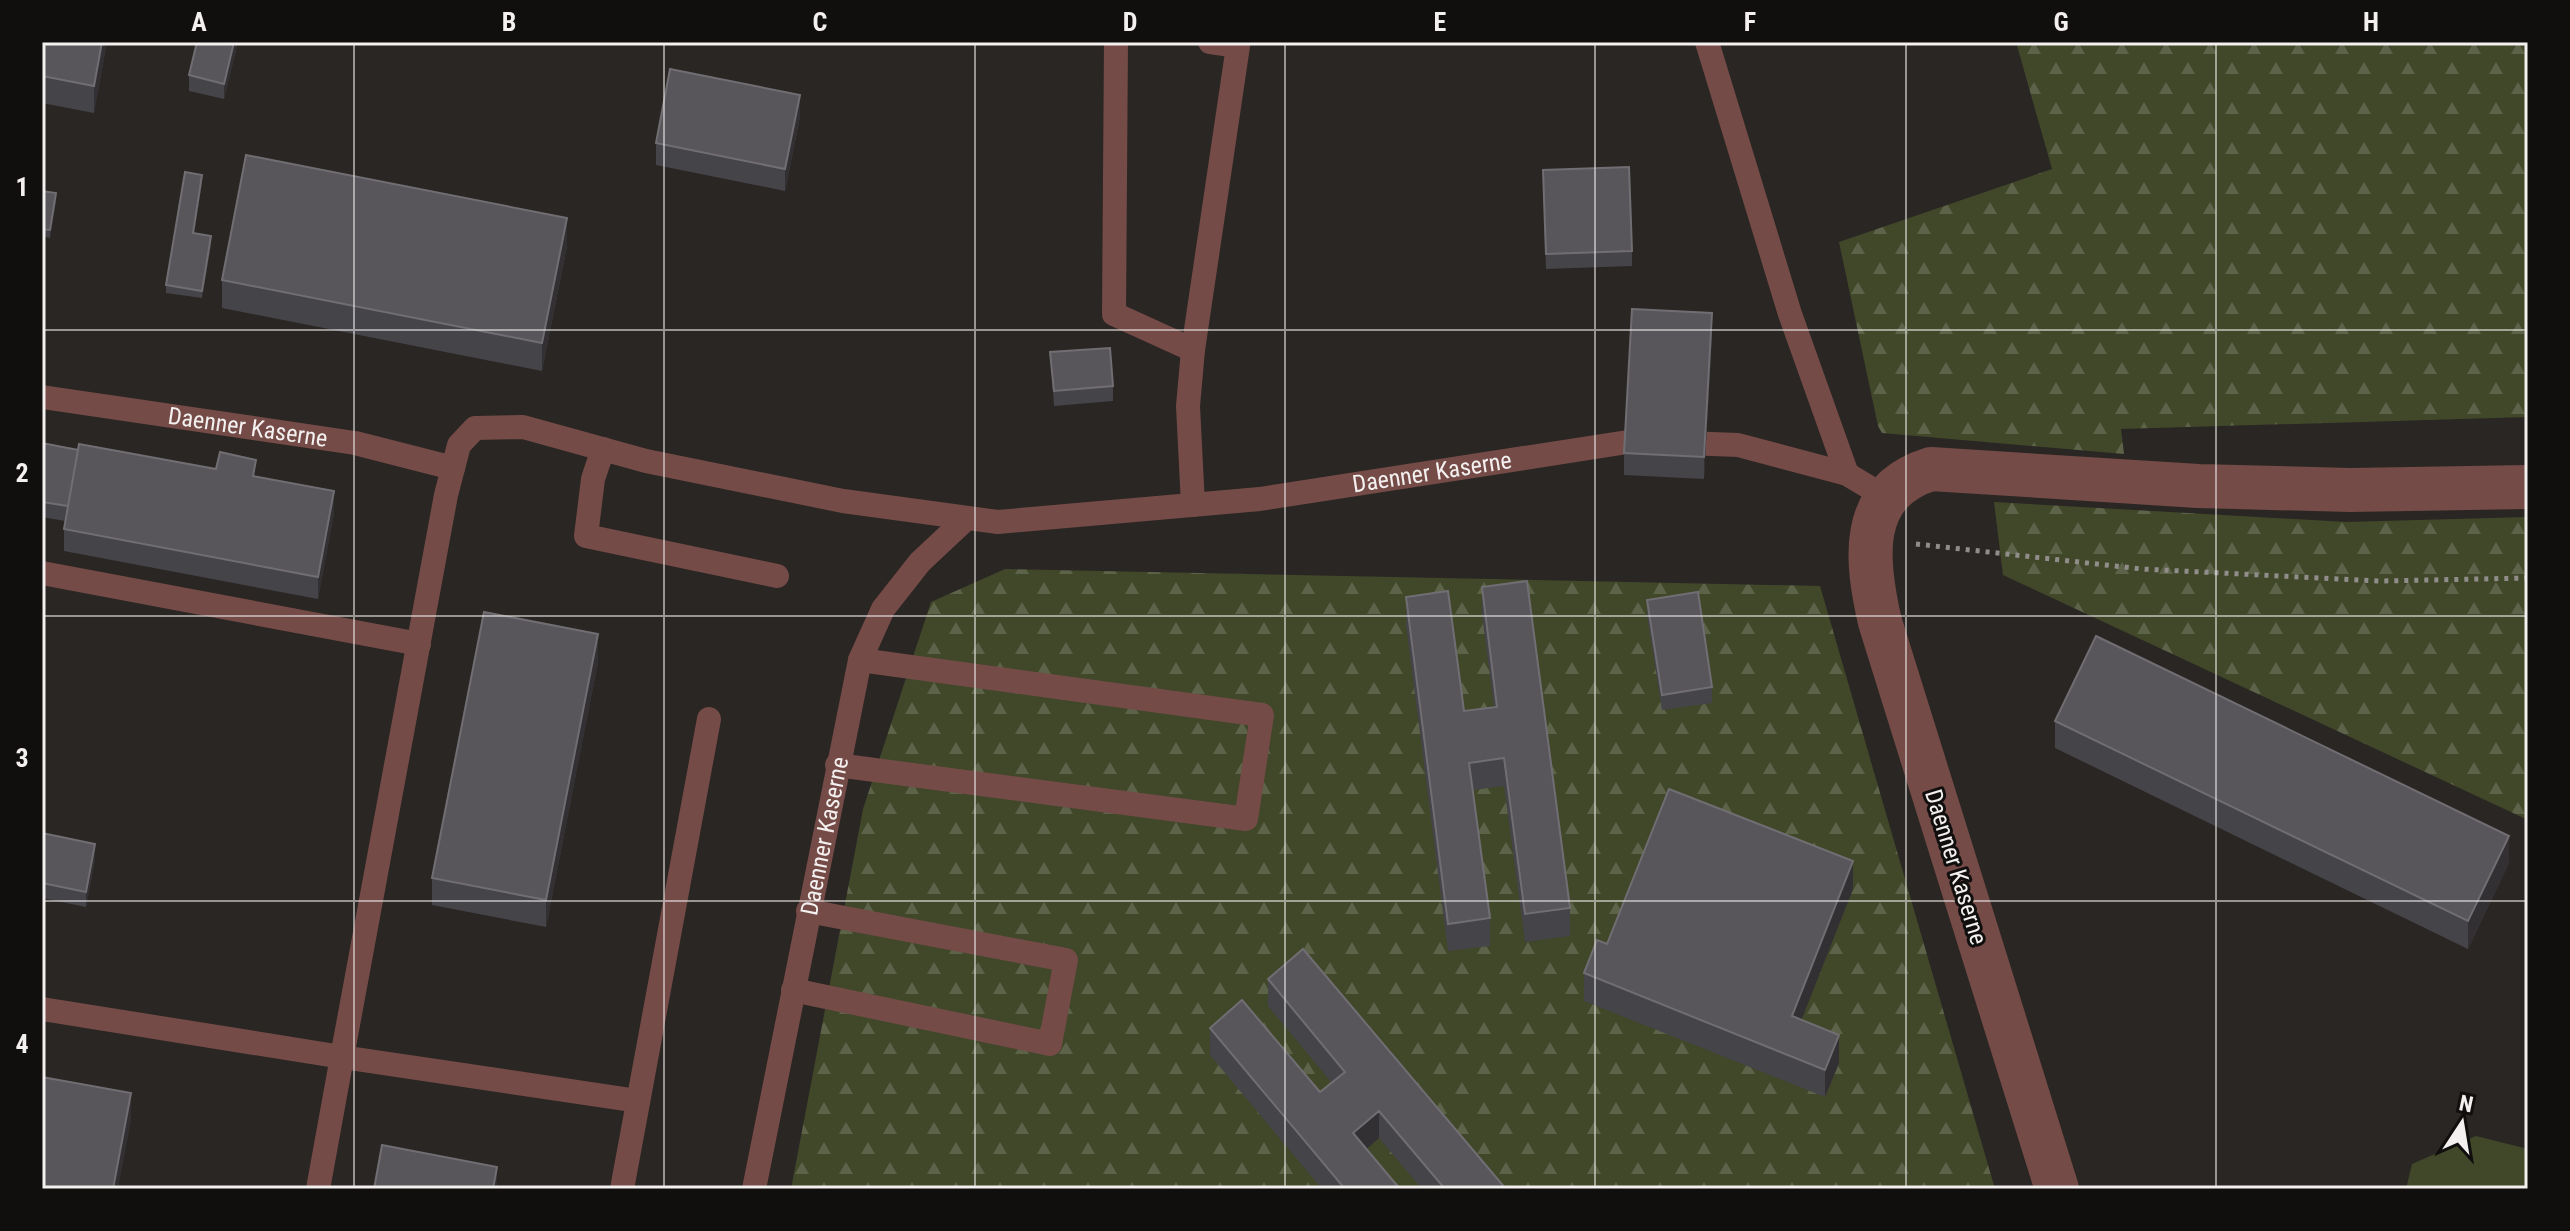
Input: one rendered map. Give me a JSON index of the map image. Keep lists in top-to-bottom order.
{
  "streets": {
    "street": ["Daenner Kaserne"]
  },
  "north": "top",
  "grid": {
    "columns": [
      "A",
      "B",
      "C",
      "D",
      "E",
      "F",
      "G",
      "H"
    ],
    "rows": [
      "1",
      "2",
      "3",
      "4"
    ]
  }
}
